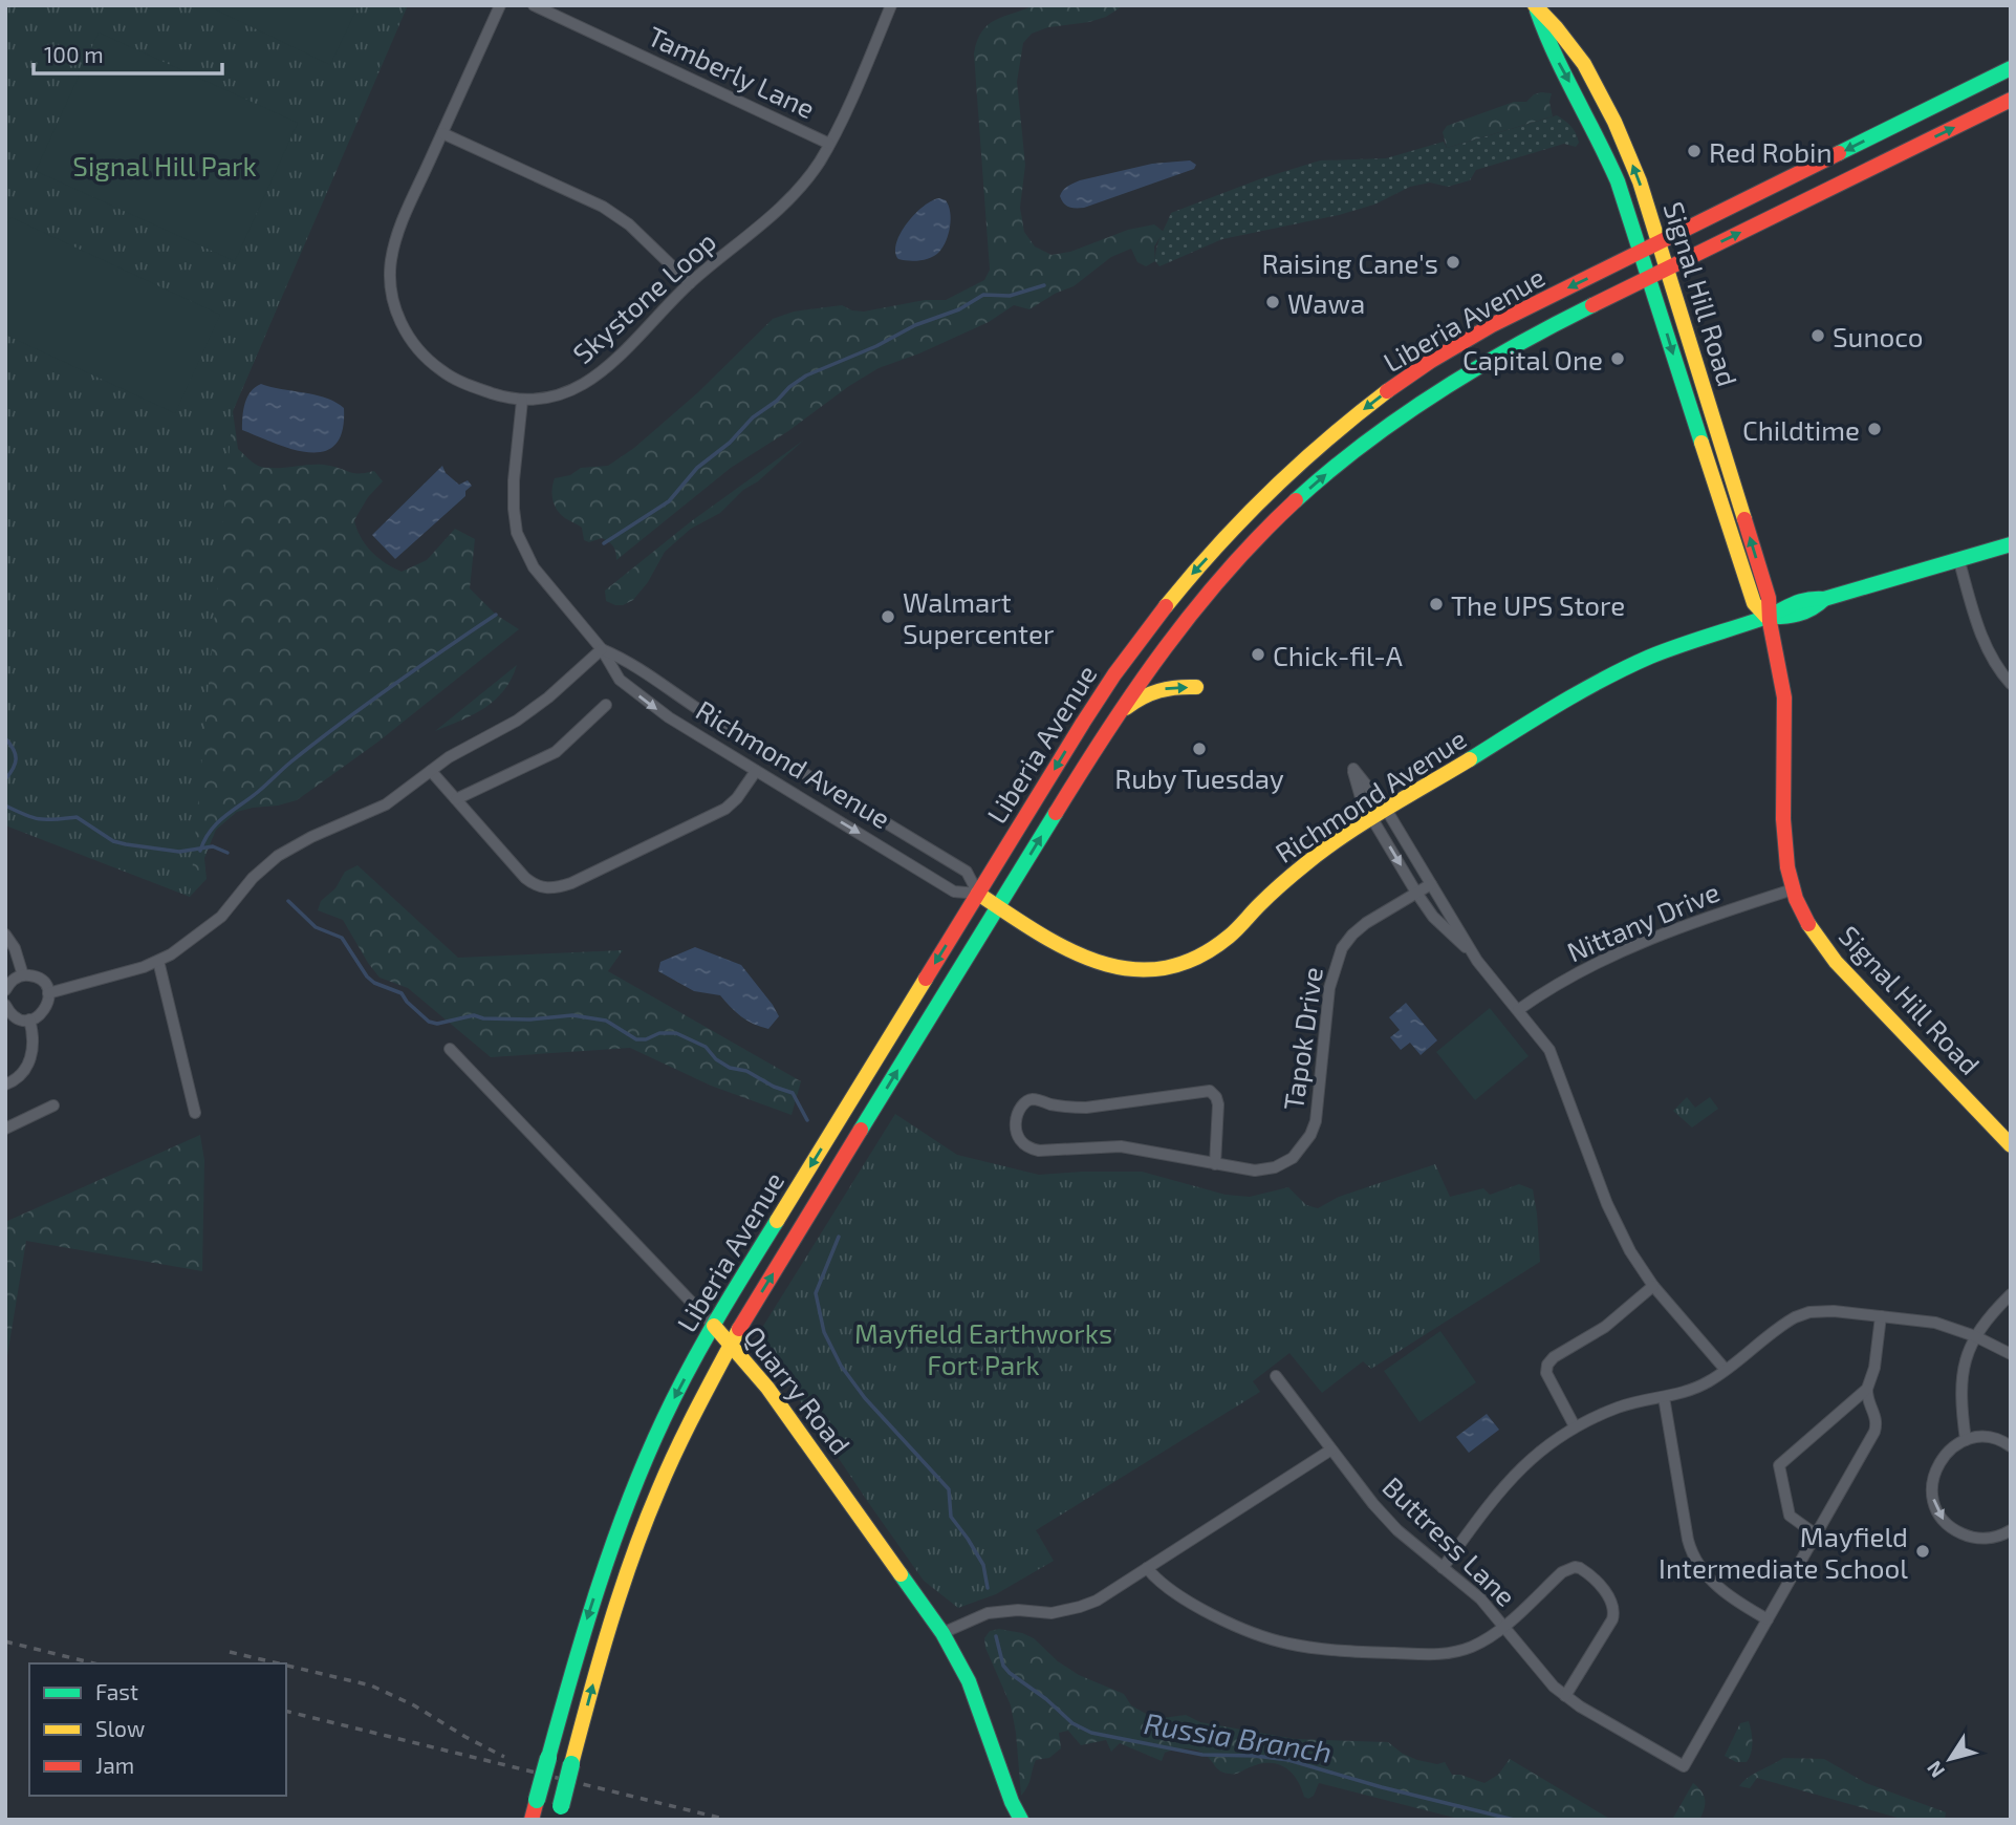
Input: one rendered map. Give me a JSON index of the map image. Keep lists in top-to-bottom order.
{
  "streets": {
    "main road": [
      "Signal Hill Road",
      "Liberia Avenue",
      "Richmond Avenue",
      "Quarry Road"
    ],
    "street": [
      "Tamberly Lane",
      "Skystone Loop",
      "Nittany Drive",
      "Tapok Drive",
      "Buttress Lane"
    ]
  },
  "crossings": [
    ["Tamberly Lane", "Skystone Loop"],
    ["Signal Hill Road", "Liberia Avenue"],
    ["Signal Hill Road", "Richmond Avenue"],
    ["Signal Hill Road", "Nittany Drive"],
    ["Skystone Loop", "Richmond Avenue"],
    ["Liberia Avenue", "Richmond Avenue"],
    ["Liberia Avenue", "Quarry Road"]
  ],
  "water": ["Russia Branch"],
  "parks": ["Signal Hill Park", "Mayfield Earthworks Fort Park"],
  "places": [
    "Red Robin",
    "Raising Cane's",
    "Wawa",
    "Sunoco",
    "Capital One",
    "Childtime",
    "The UPS Store",
    "Walmart Supercenter",
    "Chick-fil-A",
    "Ruby Tuesday",
    "Mayfield Intermediate School"
  ],
  "legend": ["Fast", "Slow", "Jam"],
  "scale_bar": "100 m",
  "north": "bottom left"
}
